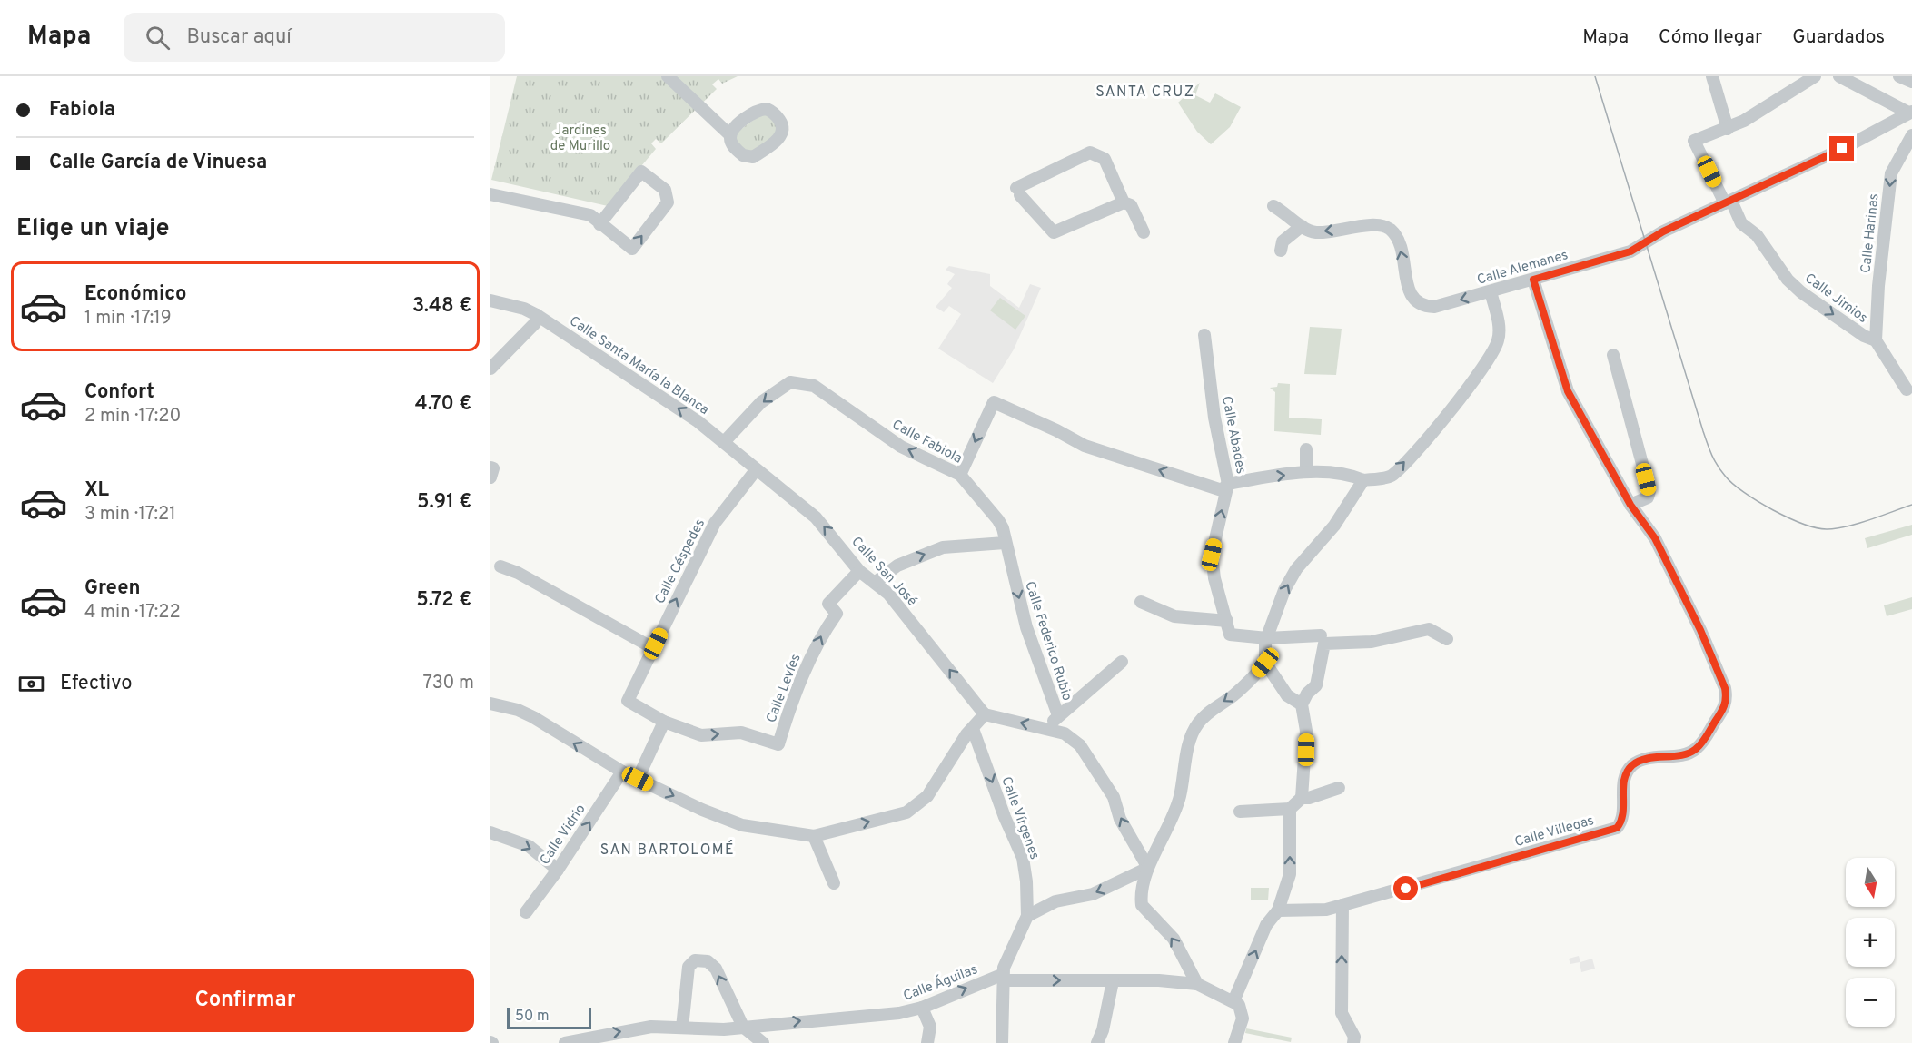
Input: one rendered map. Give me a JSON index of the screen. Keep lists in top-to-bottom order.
{
  "streets": {
    "street": [
      "Calle Harinas",
      "Calle Alemanes",
      "Calle Jimios",
      "Calle Santa María la Blanca",
      "Calle Abades",
      "Calle Fabiola",
      "Calle Céspedes",
      "Calle San José",
      "Calle Federico Rubio",
      "Calle Levíes",
      "Calle Vírgenes",
      "Calle Villegas",
      "Calle Vidrio",
      "Calle Águilas"
    ]
  },
  "crossings": [
    ["Calle Harinas", "Calle Jimios"],
    ["Calle Alemanes", "Calle Jimios"],
    ["Calle Santa María la Blanca", "Calle Fabiola"],
    ["Calle Santa María la Blanca", "Calle San José"],
    ["Calle Fabiola", "Calle San José"],
    ["Calle Fabiola", "Calle Federico Rubio"],
    ["Calle Céspedes", "Calle San José"],
    ["Calle Céspedes", "Calle Levíes"],
    ["Calle San José", "Calle Levíes"],
    ["Calle Vírgenes", "Calle Águilas"]
  ],
  "one_way": [
    "Calle Harinas",
    "Calle Jimios",
    "Calle Santa María la Blanca",
    "Calle Abades",
    "Calle Fabiola",
    "Calle Céspedes",
    "Calle San José",
    "Calle Federico Rubio",
    "Calle Vidrio",
    "Calle Águilas"
  ],
  "districts": ["SANTA CRUZ", "SAN BARTOLOMÉ"],
  "parks": ["Jardines de Murillo"],
  "scale_bar": "50 m",
  "north": "bottom",
  "page": {
    "header": "Mapa",
    "search": "Buscar aquí",
    "nav": ["Mapa", "Cómo llegar", "Guardados"],
    "banner": ["Fabiola", "Calle García de Vinuesa"],
    "heading": "Elige un viaje",
    "list": [
      {
        "name": "Económico",
        "note": "1 min · 17:19",
        "value": "3.48 €"
      },
      {
        "name": "Confort",
        "note": "2 min · 17:20",
        "value": "4.70 €"
      },
      {
        "name": "XL",
        "note": "3 min · 17:21",
        "value": "5.91 €"
      },
      {
        "name": "Green",
        "note": "4 min · 17:22",
        "value": "5.72 €"
      }
    ],
    "pay": ["Efectivo", "730 m"],
    "map_buttons": ["+", "−"],
    "buttons": "Confirmar",
    "scale": "50 m"
  }
}
